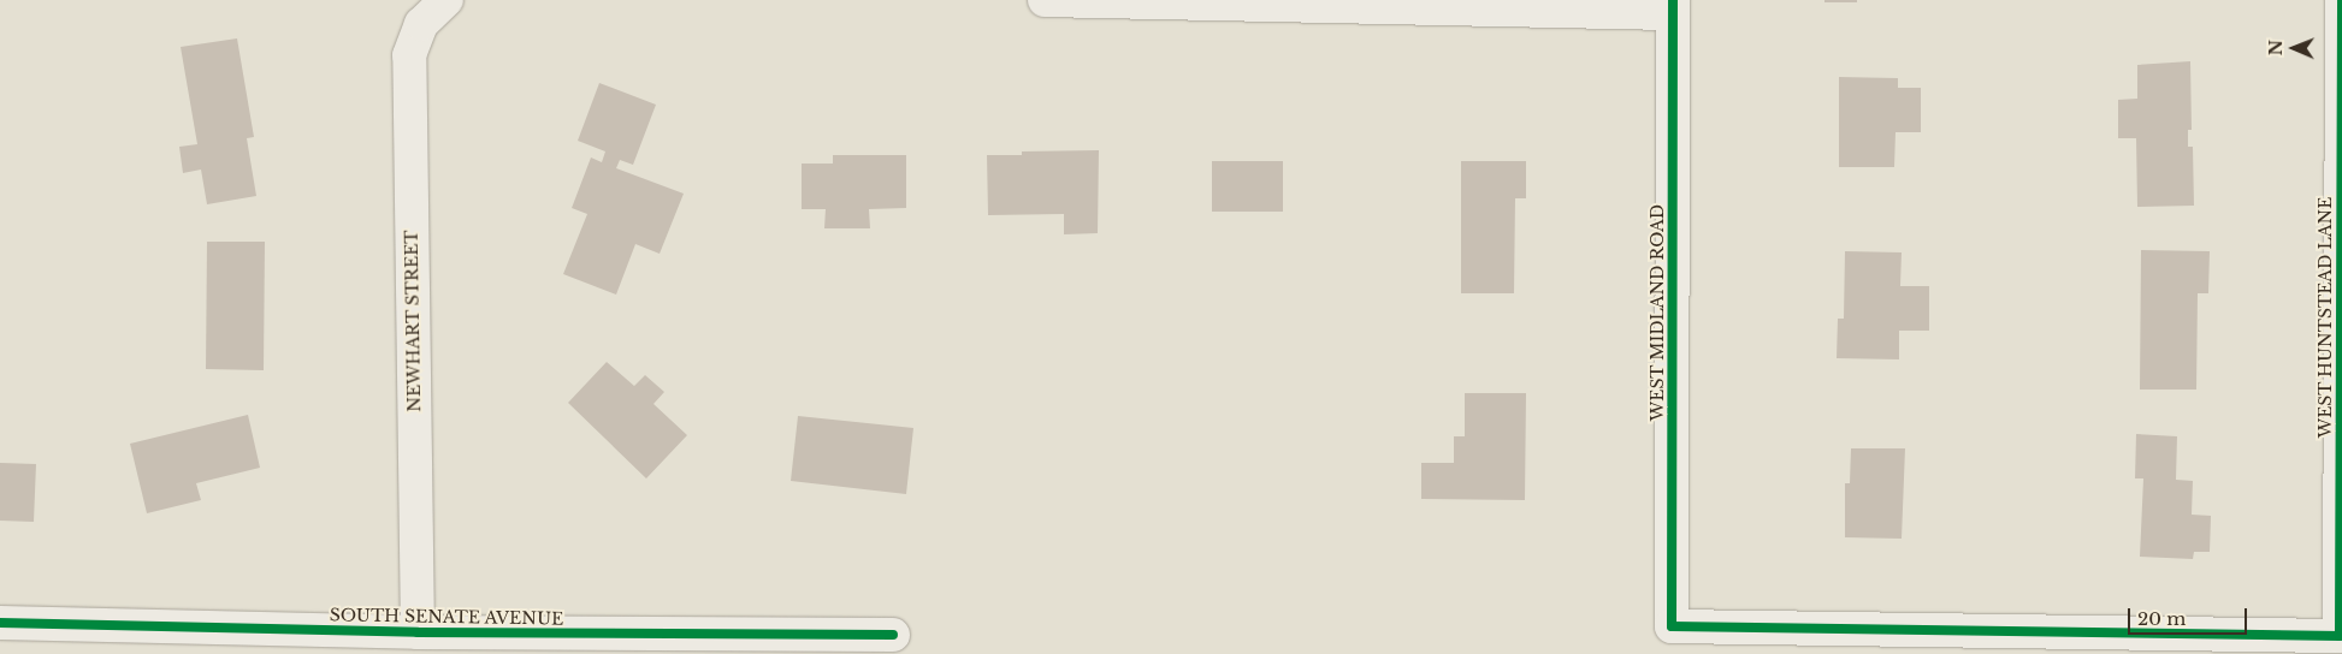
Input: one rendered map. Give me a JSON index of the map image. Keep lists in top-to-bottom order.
{
  "streets": {
    "street": [
      "WEST MIDLAND ROAD",
      "WEST HUNTSTEAD LANE",
      "NEWHART STREET",
      "SOUTH SENATE AVENUE"
    ]
  },
  "crossings": [
    ["WEST MIDLAND ROAD", "WEST HUNTSTEAD LANE"],
    ["NEWHART STREET", "SOUTH SENATE AVENUE"]
  ],
  "scale_bar": "20 m",
  "north": "left"
}
